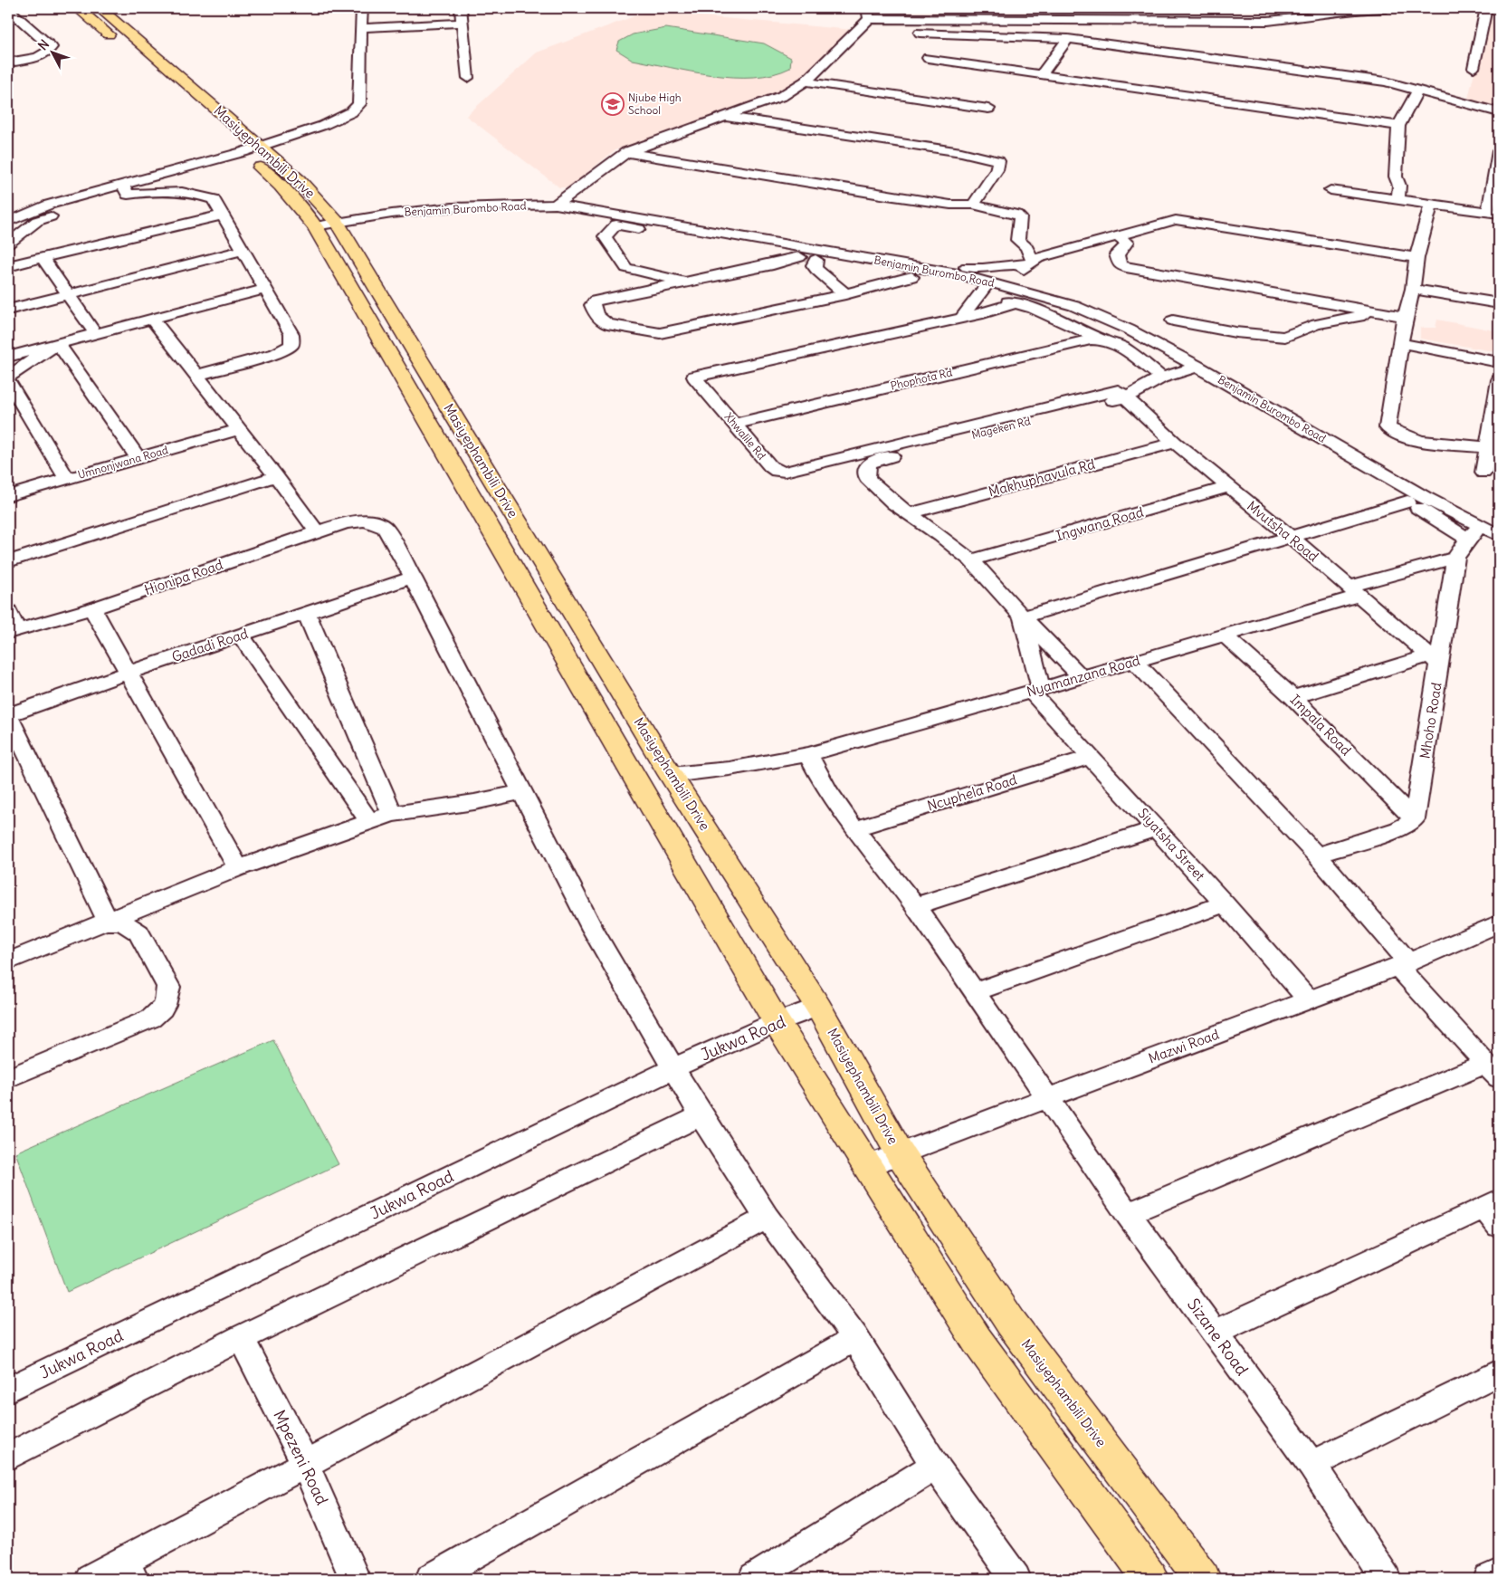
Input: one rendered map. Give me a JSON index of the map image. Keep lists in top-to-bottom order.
{
  "streets": {
    "main road": ["Masiyephambili Drive"],
    "street": [
      "Benjamin Burombo Road",
      "Phophota Rd",
      "Mageken Rd",
      "Xhwalile Rd",
      "Umnonjwana Road",
      "Makhuphavula Rd",
      "Ingwana Road",
      "Mvutsha Road",
      "Hionipa Road",
      "Gadadi Road",
      "Nyamanzana Road",
      "Mhoho Road",
      "Impala Road",
      "Ncuphela Road",
      "Siyatsha Street",
      "Jukwa Road",
      "Mazwi Road",
      "Sizane Road",
      "Mpezeni Road"
    ]
  },
  "crossings": [
    ["Masiyephambili Drive", "Benjamin Burombo Road"],
    ["Masiyephambili Drive", "Nyamanzana Road"],
    ["Masiyephambili Drive", "Jukwa Road"],
    ["Masiyephambili Drive", "Mazwi Road"],
    ["Benjamin Burombo Road", "Mageken Rd"],
    ["Benjamin Burombo Road", "Mhoho Road"],
    ["Phophota Rd", "Xhwalile Rd"],
    ["Mageken Rd", "Xhwalile Rd"],
    ["Mageken Rd", "Makhuphavula Rd"],
    ["Mageken Rd", "Mvutsha Road"],
    ["Xhwalile Rd", "Mvutsha Road"],
    ["Makhuphavula Rd", "Mvutsha Road"],
    ["Ingwana Road", "Mvutsha Road"],
    ["Mvutsha Road", "Nyamanzana Road"],
    ["Mvutsha Road", "Mhoho Road"],
    ["Hionipa Road", "Gadadi Road"],
    ["Nyamanzana Road", "Mhoho Road"],
    ["Nyamanzana Road", "Impala Road"],
    ["Nyamanzana Road", "Siyatsha Street"],
    ["Nyamanzana Road", "Sizane Road"],
    ["Mhoho Road", "Impala Road"],
    ["Ncuphela Road", "Siyatsha Street"],
    ["Ncuphela Road", "Sizane Road"],
    ["Siyatsha Street", "Mazwi Road"],
    ["Mazwi Road", "Sizane Road"]
  ],
  "places": {
    "school or university": ["Njube High School"]
  },
  "north": "top left"
}
